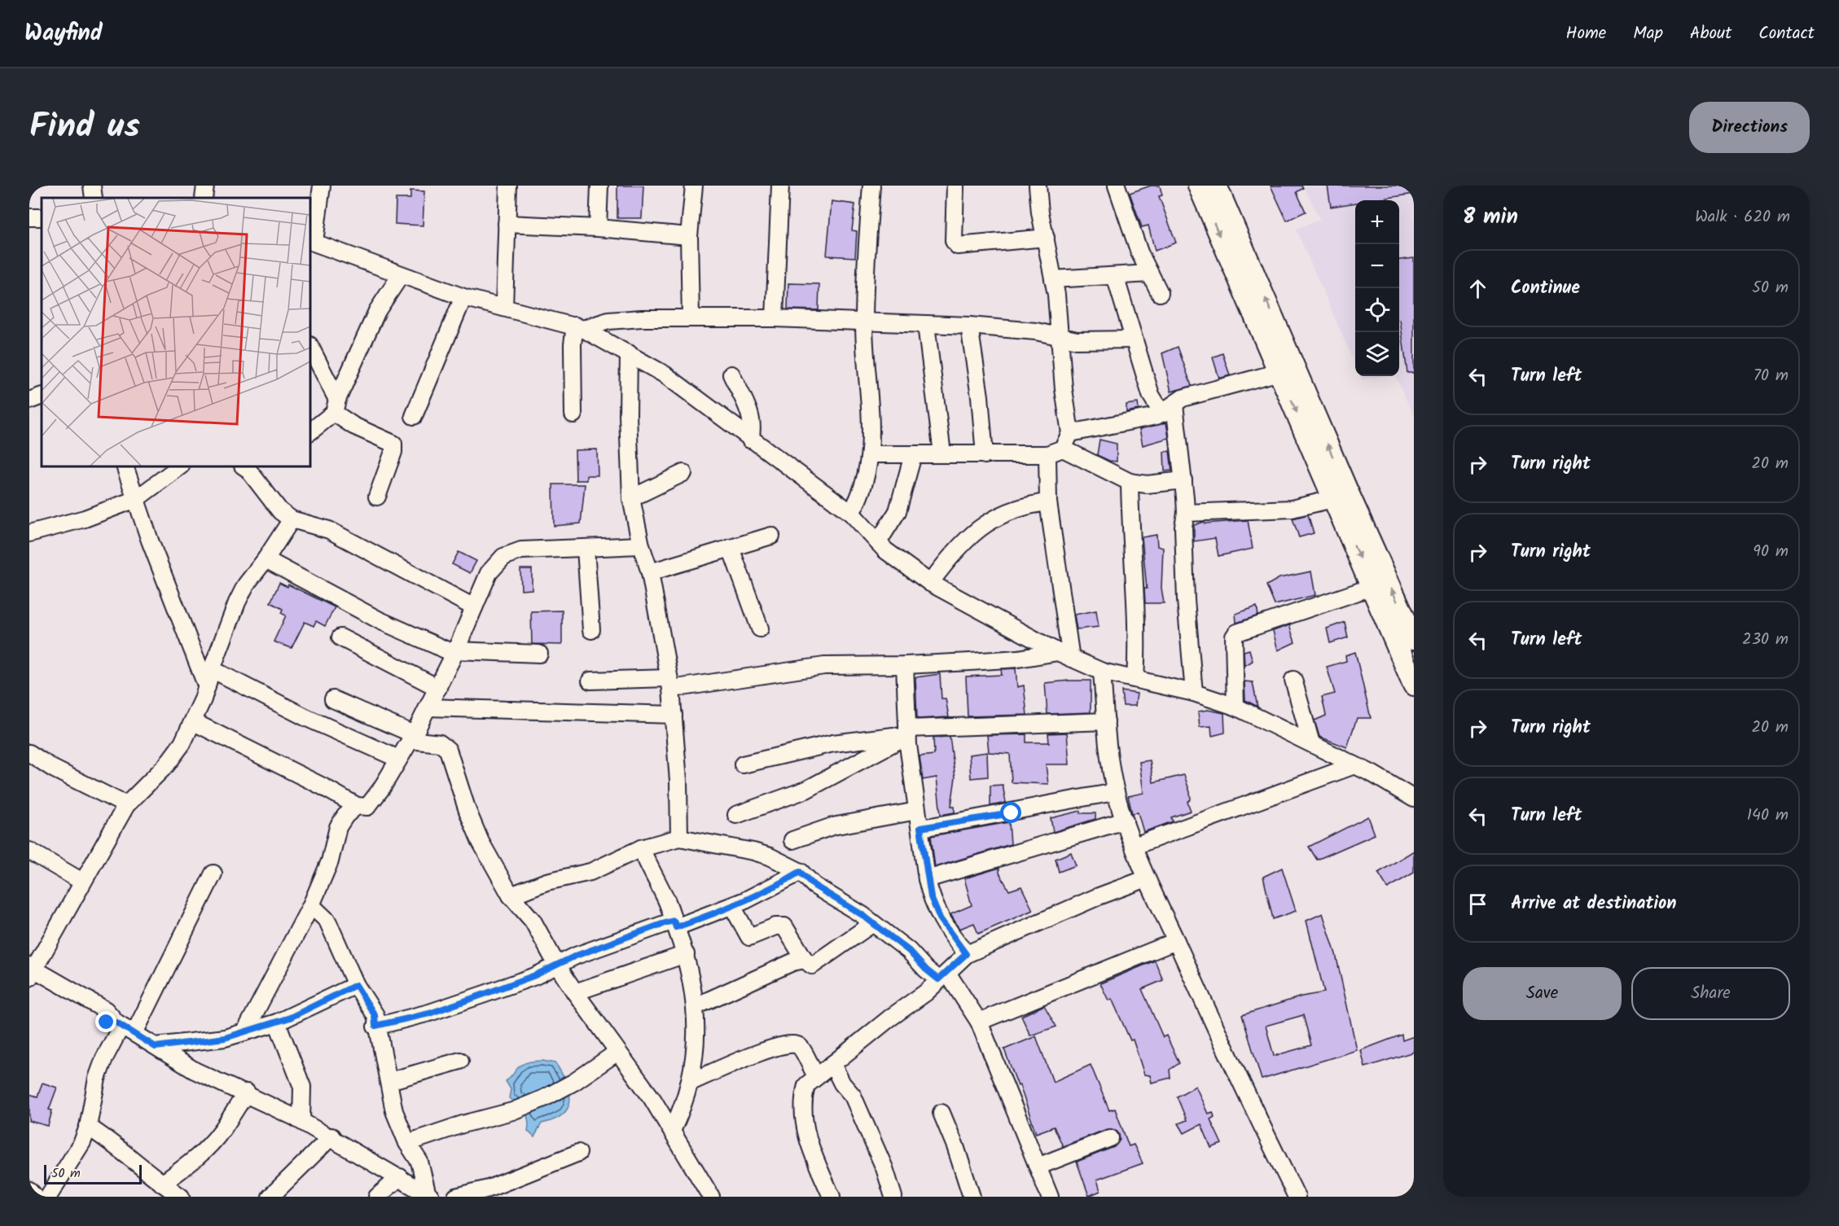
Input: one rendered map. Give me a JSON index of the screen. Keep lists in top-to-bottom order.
{
  "scale_bar": "50 m",
  "page": {
    "header": "Wayfind",
    "nav": [
      "Home",
      "Map",
      "About",
      "Contact"
    ],
    "title": "Find us",
    "buttons": [
      "Directions",
      ["Save", "Share"]
    ],
    "heading": ["8 min", "Walk · 620 m"],
    "map_buttons": ["+", "−"],
    "list": [
      ["Continue", "50 m"],
      ["Turn left", "70 m"],
      ["Turn right", "20 m"],
      ["Turn right", "90 m"],
      ["Turn left", "230 m"],
      ["Turn right", "20 m"],
      ["Turn left", "140 m"],
      "Arrive at destination"
    ],
    "scale": "50 m"
  }
}
